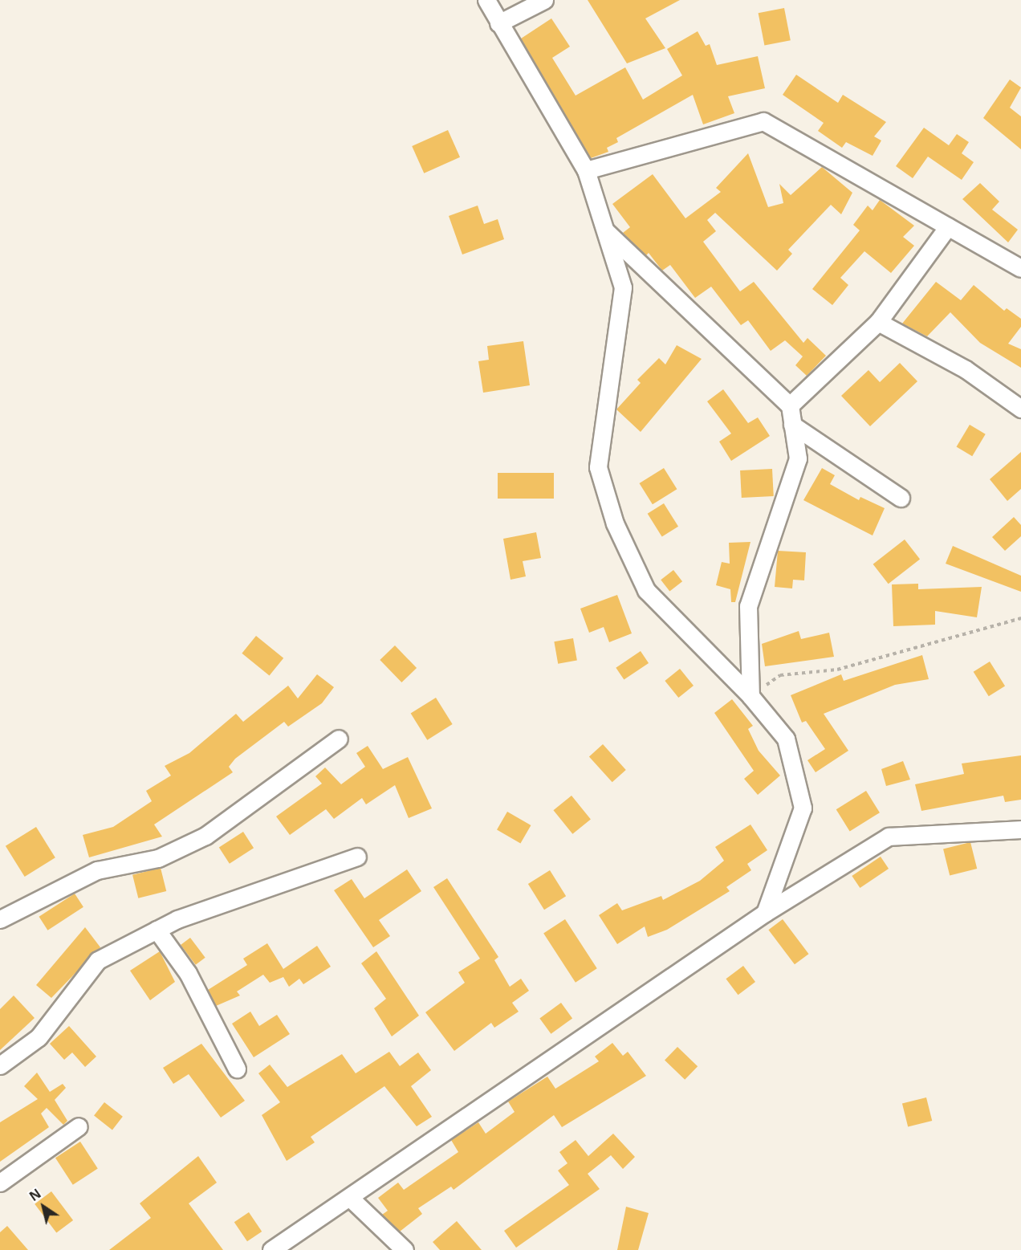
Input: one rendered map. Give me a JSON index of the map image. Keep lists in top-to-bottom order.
{
  "north": "top left"
}
